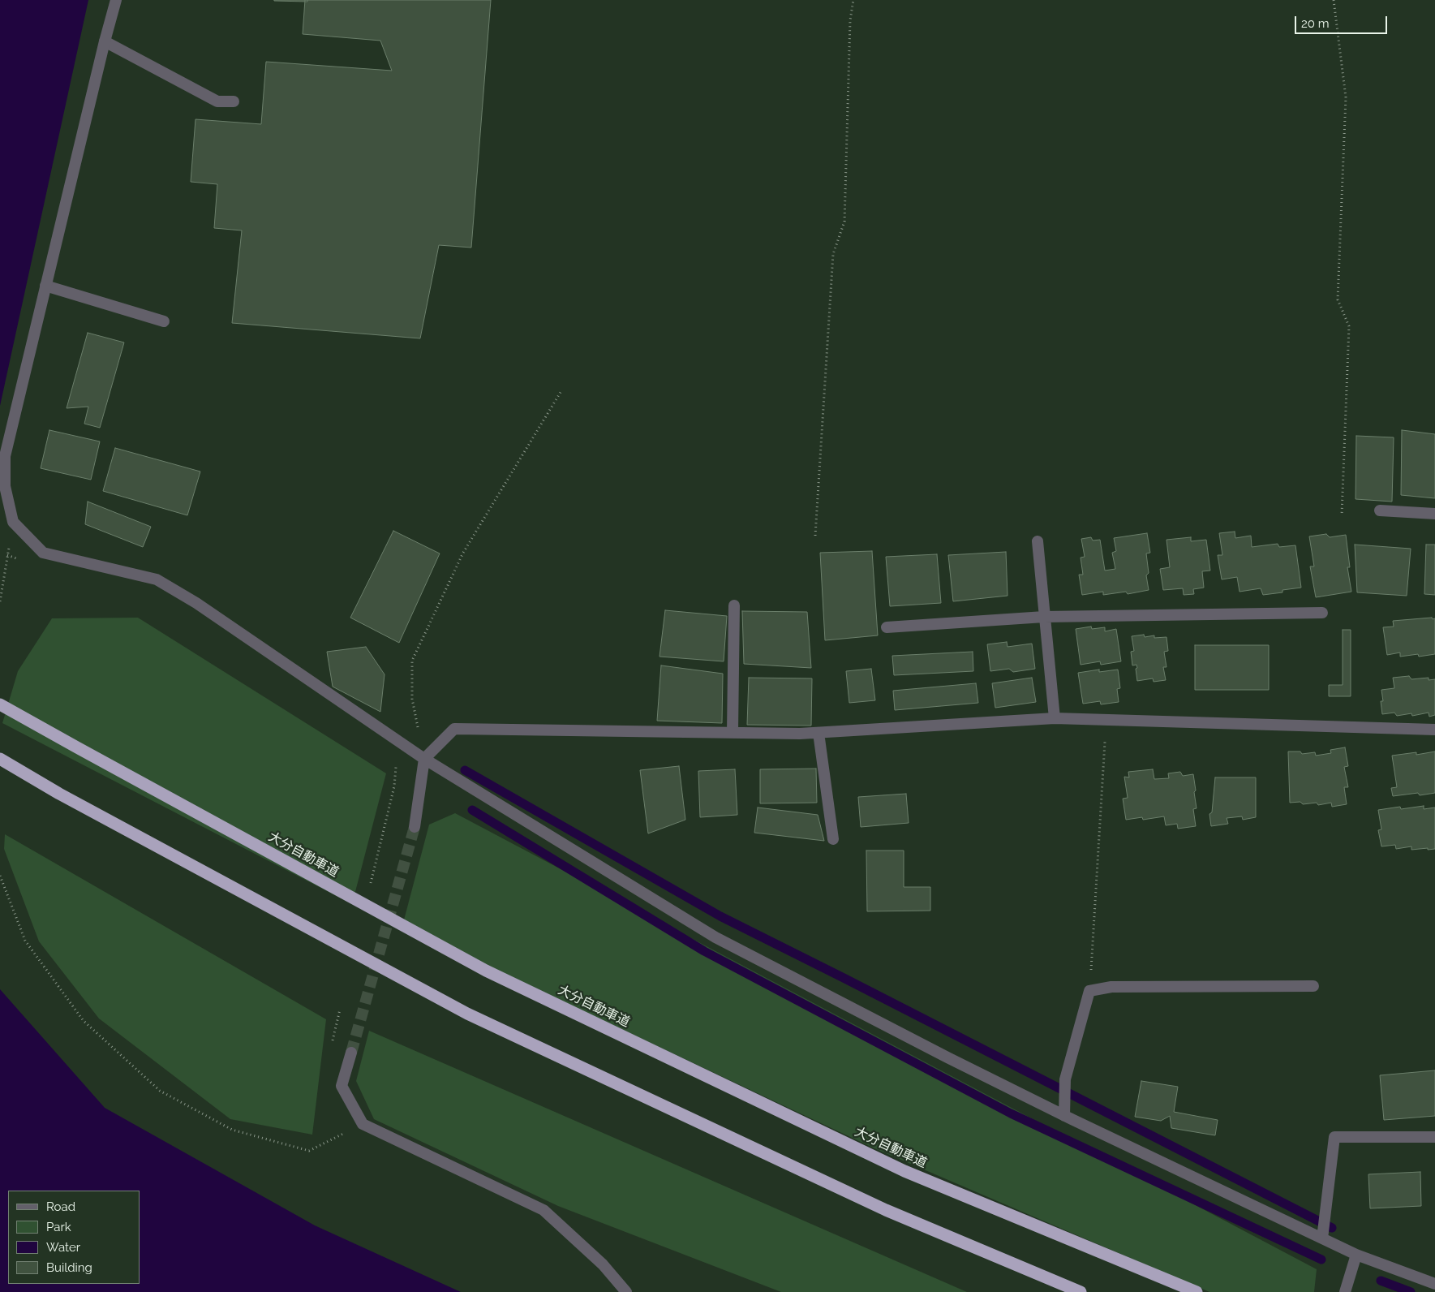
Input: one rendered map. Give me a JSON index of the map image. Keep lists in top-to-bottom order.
{
  "streets": {
    "highway": ["大分自動車道"]
  },
  "legend": [
    "Road",
    "Park",
    "Water",
    "Building"
  ],
  "scale_bar": "20 m"
}
